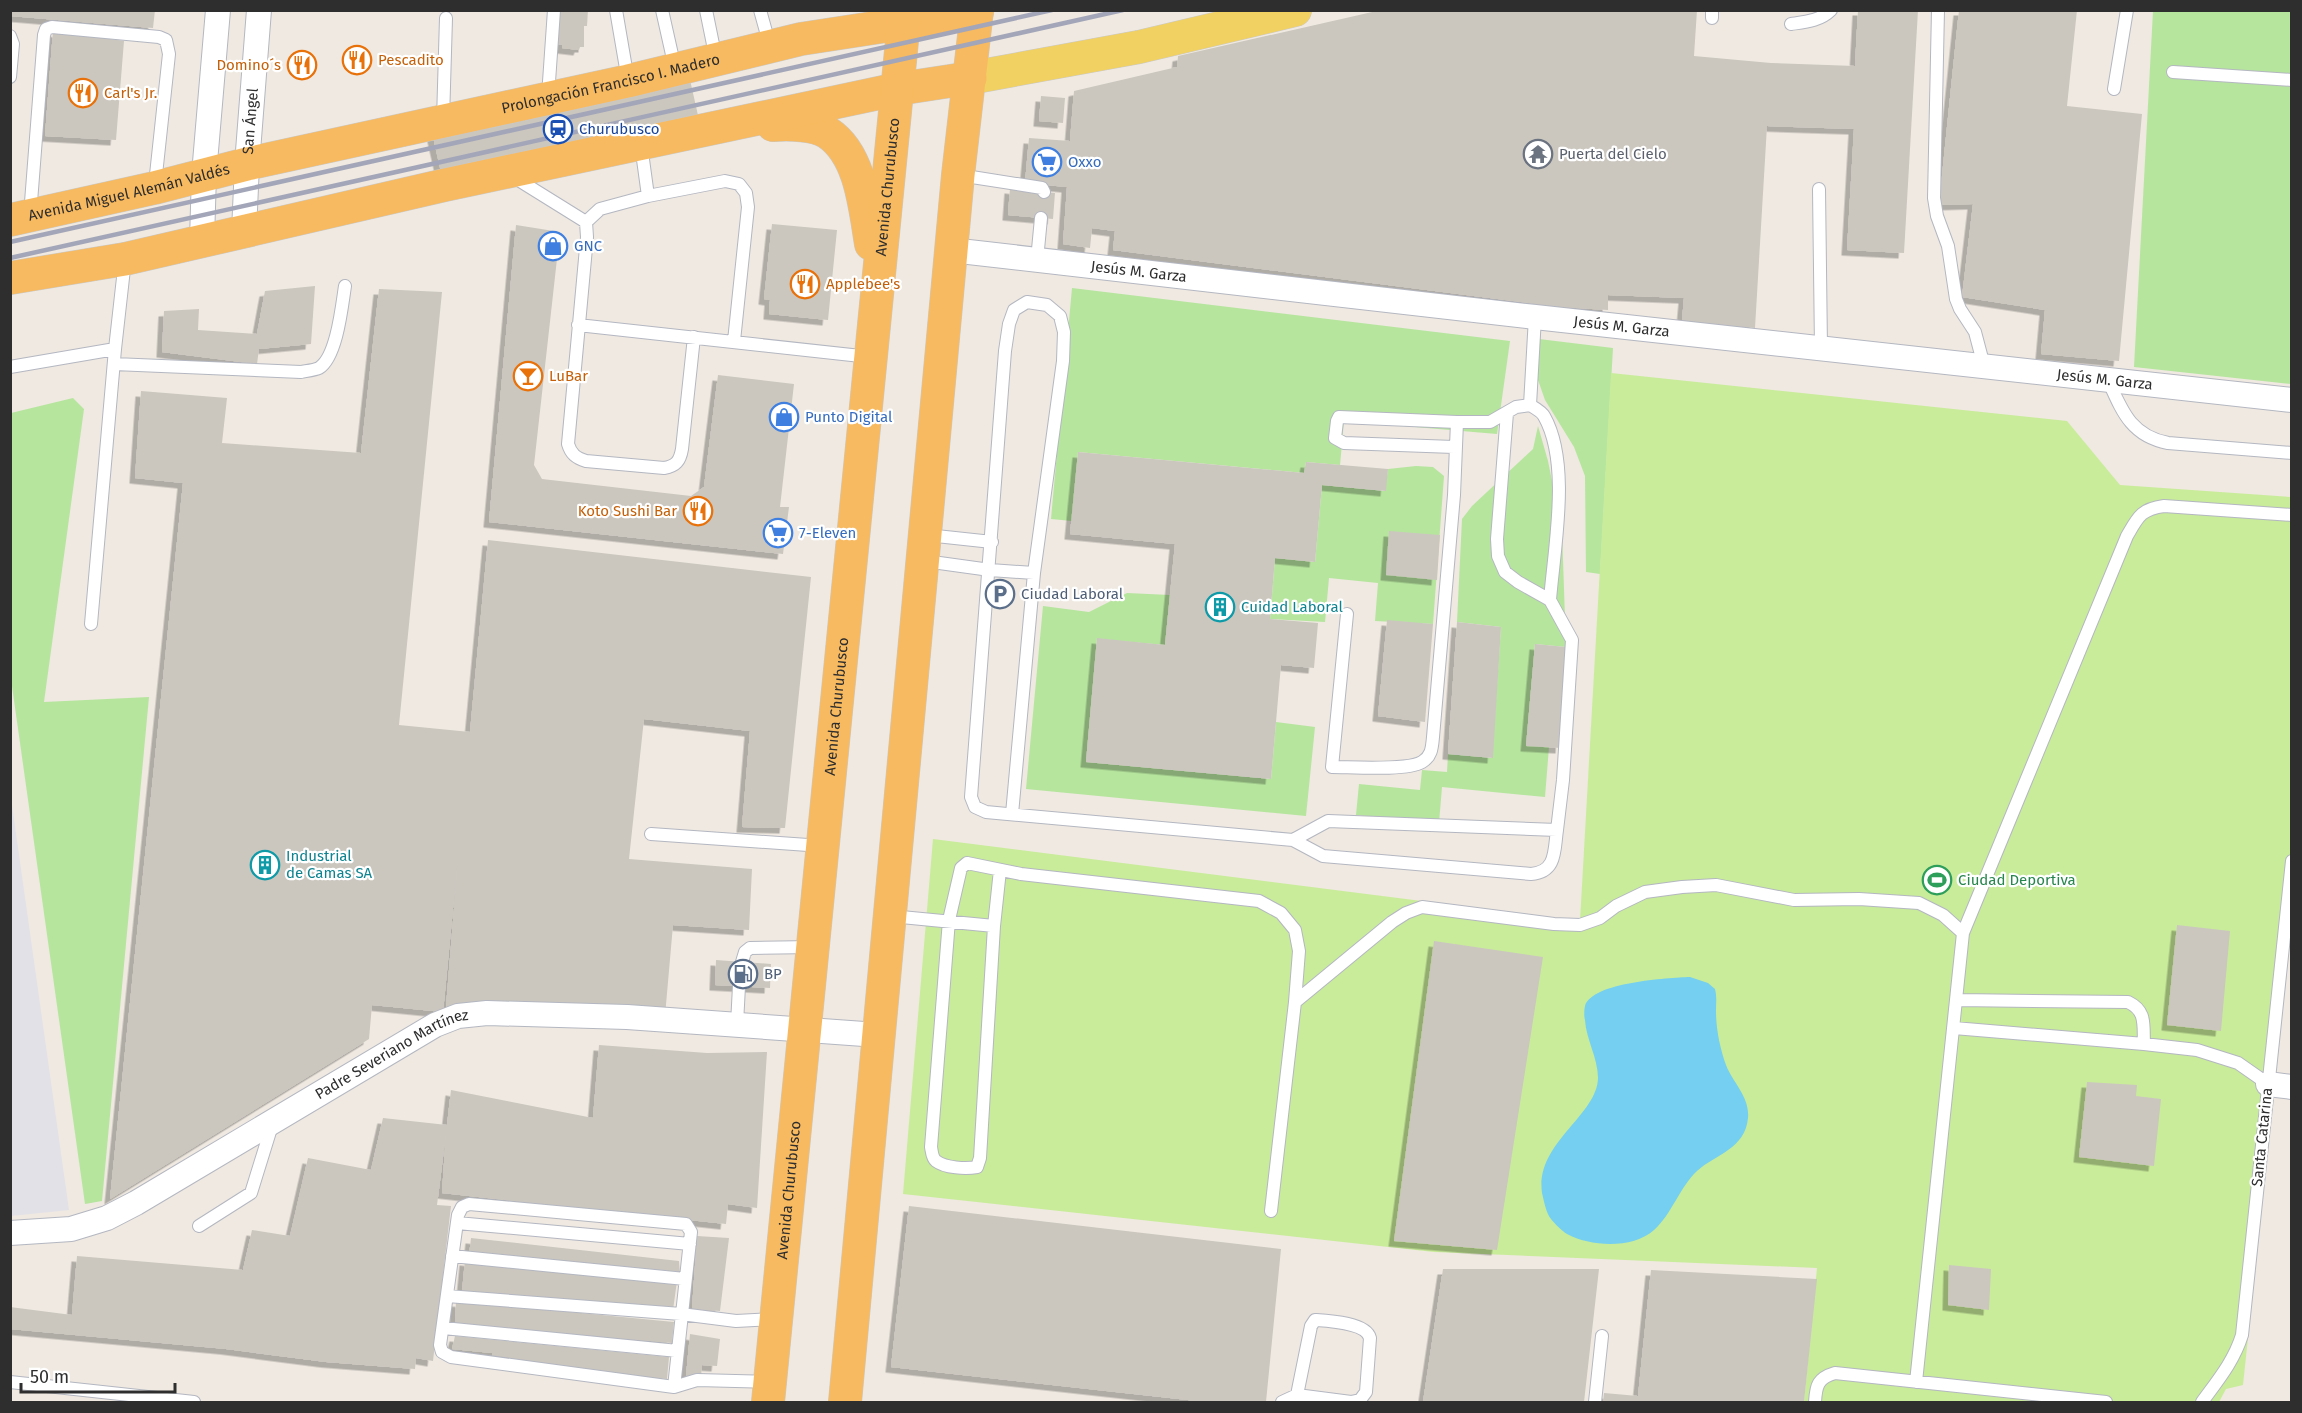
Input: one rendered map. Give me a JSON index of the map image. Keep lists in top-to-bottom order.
{
  "streets": {
    "highway": ["Prolongación Francisco I. Madero", "Avenida Churubusco", "Avenida Miguel Alemán Valdés"],
    "street": ["San Ángel", "Jesús M. Garza", "Padre Severiano Martínez"],
    "lane": ["Santa Catarina"]
  },
  "crossings": [
    ["Prolongación Francisco I. Madero", "San Ángel"],
    ["Prolongación Francisco I. Madero", "Avenida Churubusco"],
    ["Prolongación Francisco I. Madero", "Avenida Miguel Alemán Valdés"],
    ["San Ángel", "Avenida Miguel Alemán Valdés"],
    ["Avenida Churubusco", "Padre Severiano Martínez"]
  ],
  "places": {
    "restaurant": [
      "Pescadito",
      "Domino´s",
      "Carl's Jr.",
      "Applebee's",
      "Koto Sushi Bar"
    ],
    "station": ["Churubusco"],
    "temple": ["Puerta del Cielo"],
    "supermarket": ["Oxxo", "7-Eleven"],
    "shop": ["GNC", "Punto Digital"],
    "bar": ["LuBar"],
    "parking": ["Ciudad Laboral"],
    "building": ["Cuidad Laboral", "Industrial de Camas SA"],
    "sports": ["Ciudad Deportiva"],
    "fuel station": ["BP"]
  },
  "scale_bar": "50 m"
}
